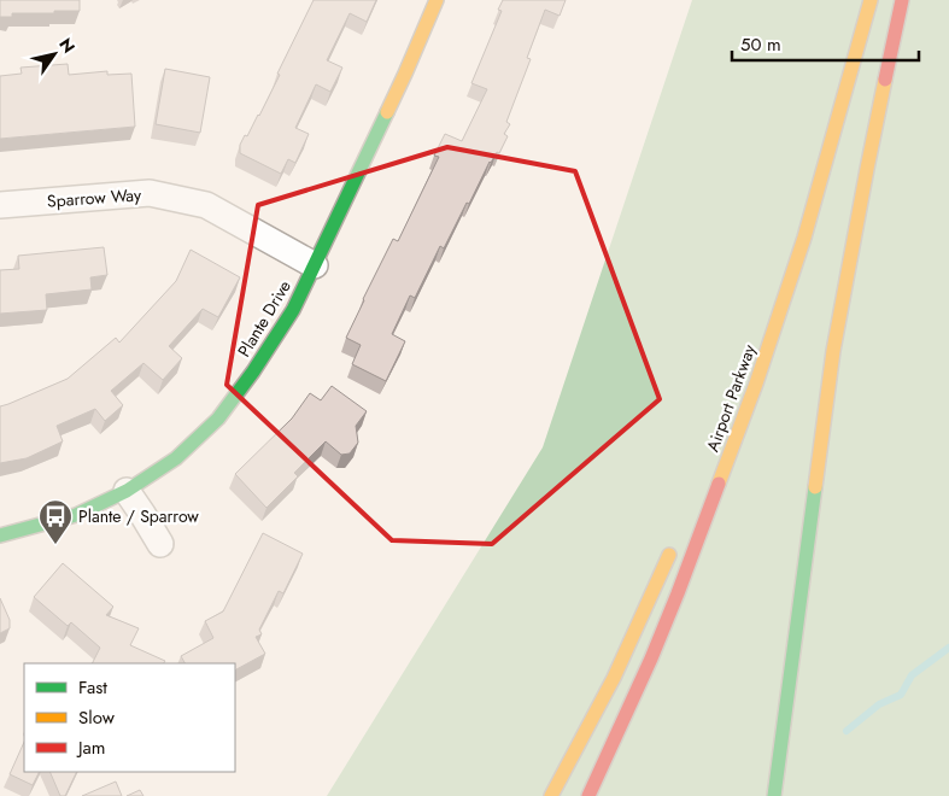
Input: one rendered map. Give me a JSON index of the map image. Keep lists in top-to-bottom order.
{
  "streets": {
    "main road": ["Plante Drive", "Airport Parkway"],
    "street": ["Sparrow Way"]
  },
  "crossings": [
    ["Sparrow Way", "Plante Drive"]
  ],
  "places": {
    "bus stop": ["Plante / Sparrow"]
  },
  "legend": ["Fast", "Slow", "Jam"],
  "scale_bar": "50 m",
  "north": "top right"
}
